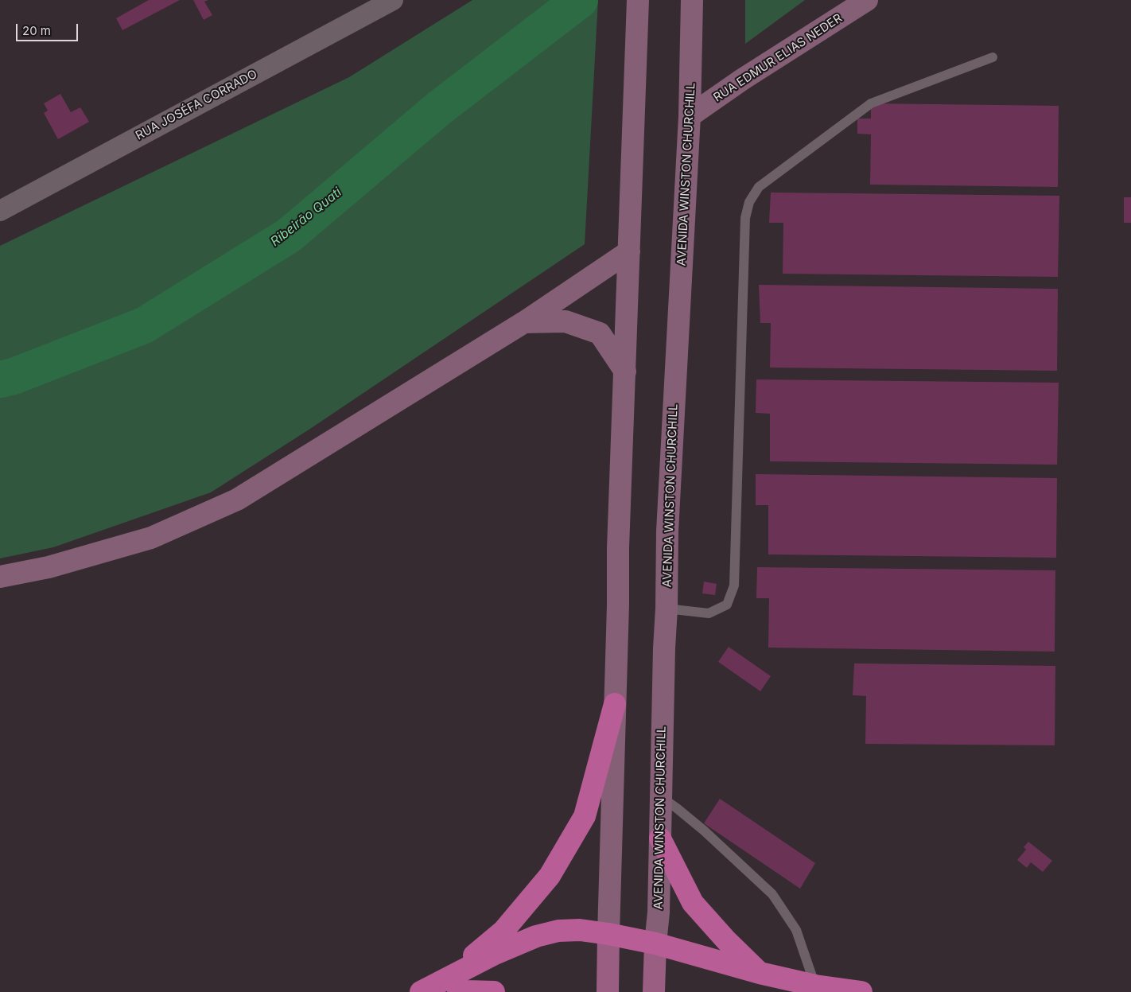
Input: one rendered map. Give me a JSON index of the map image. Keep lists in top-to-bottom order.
{
  "streets": {
    "main road": ["RUA EDMUR ELIAS NEDER", "AVENIDA WINSTON CHURCHILL"],
    "street": ["RUA JOSÉFA CORRADO"]
  },
  "crossings": [
    ["RUA EDMUR ELIAS NEDER", "AVENIDA WINSTON CHURCHILL"]
  ],
  "water": ["Ribeirão Quati"],
  "scale_bar": "20 m"
}
